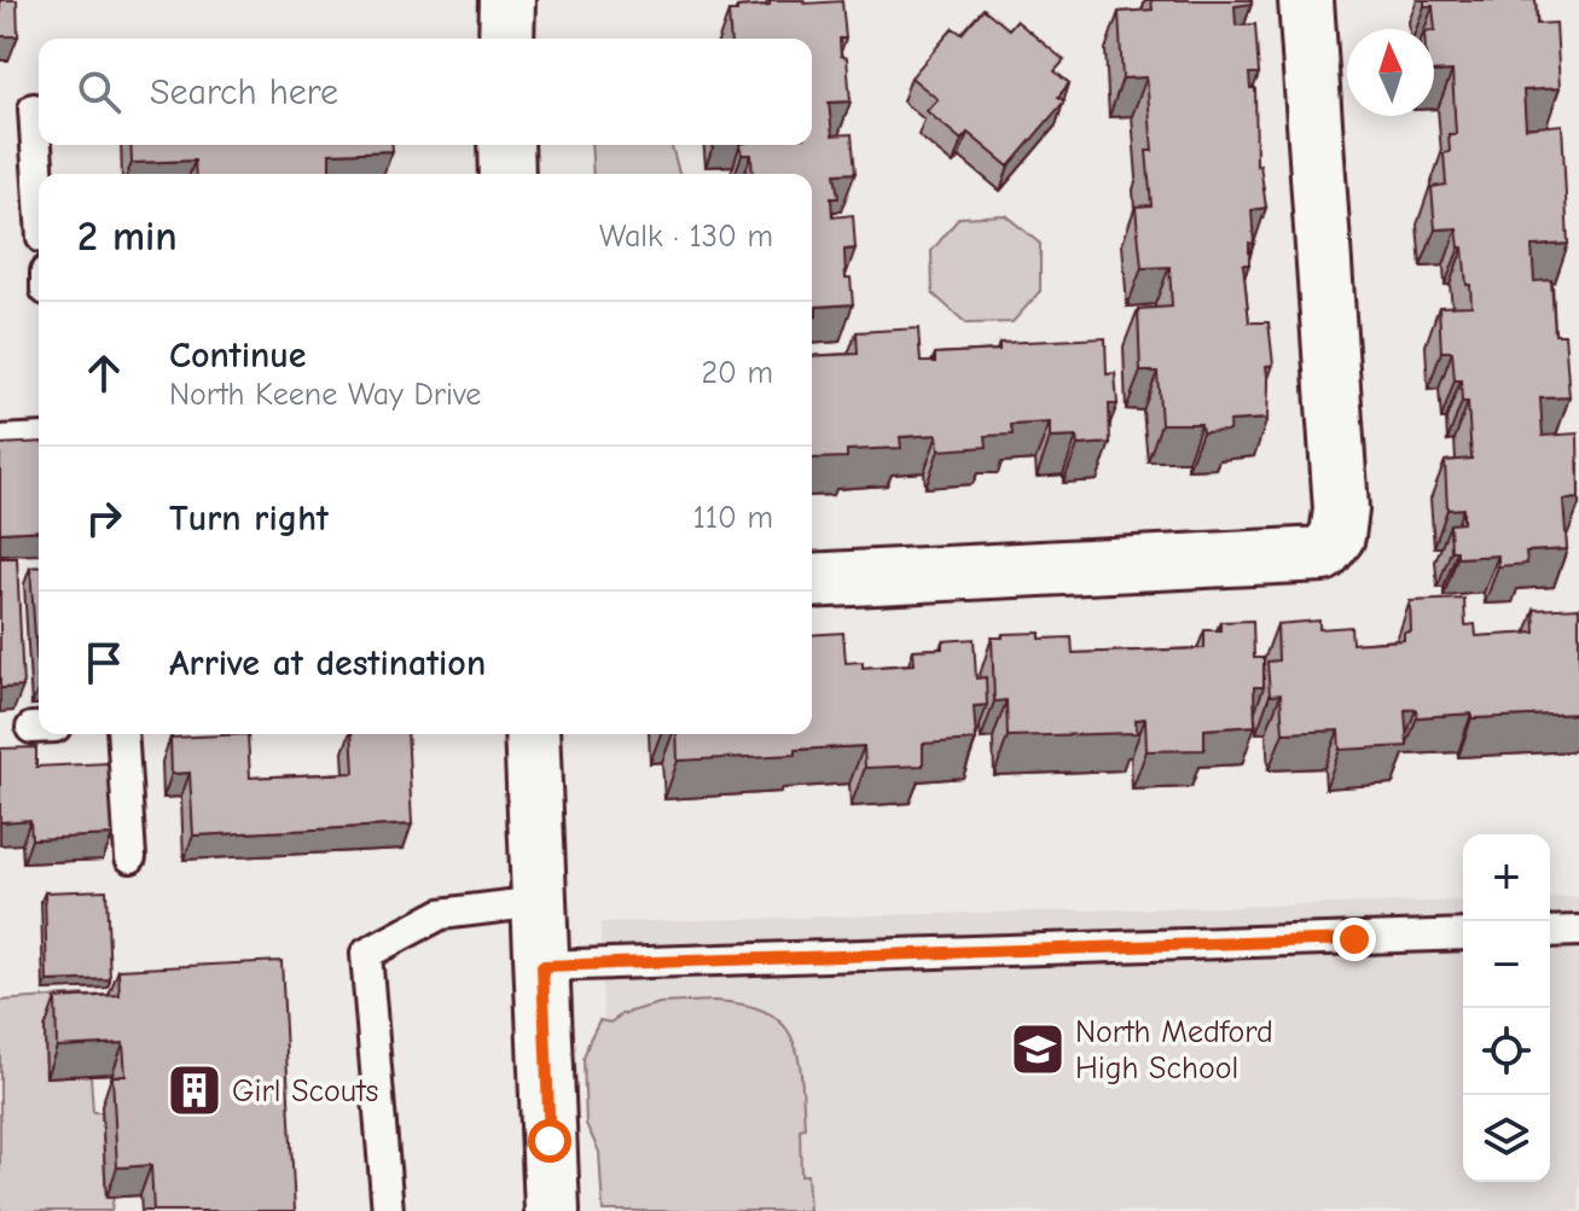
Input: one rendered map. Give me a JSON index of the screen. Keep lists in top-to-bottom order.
{
  "places": {
    "school or university": ["North Medford High School"],
    "building": ["Girl Scouts"]
  },
  "north": "top",
  "page": {
    "search": "Search here",
    "heading": ["2 min", "Walk · 130 m"],
    "list": [
      ["Continue", "North Keene Way Drive", "20 m"],
      ["Turn right", "110 m"],
      "Arrive at destination"
    ],
    "map_buttons": ["+", "−"]
  }
}
